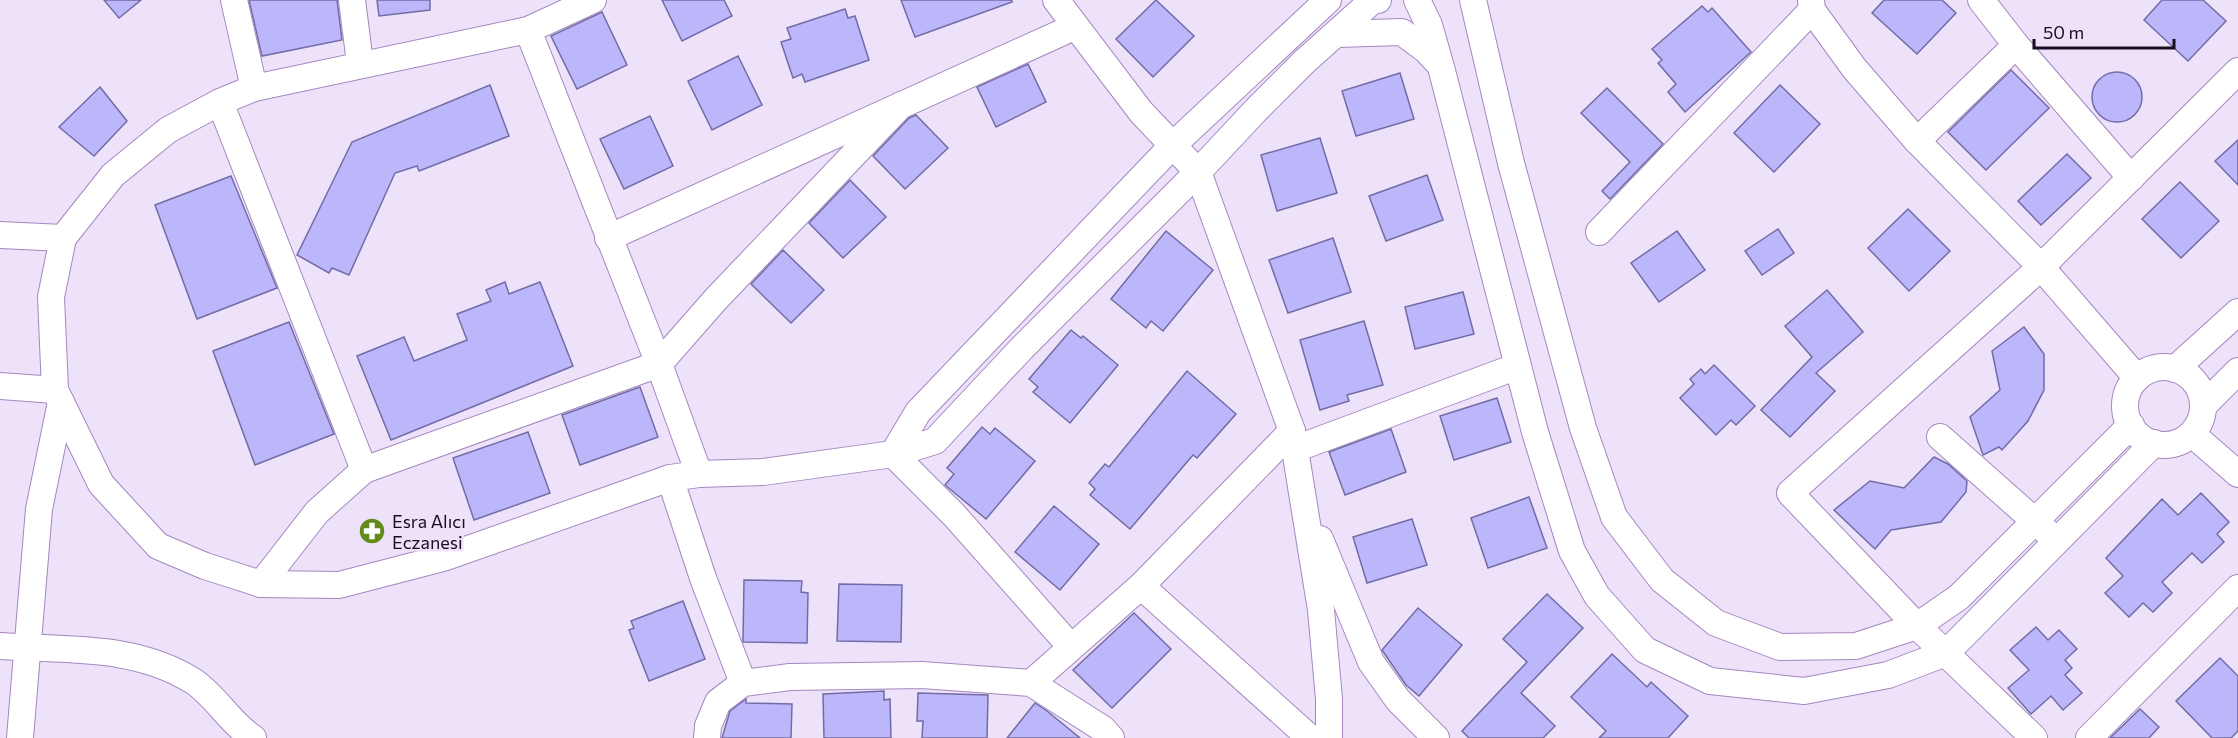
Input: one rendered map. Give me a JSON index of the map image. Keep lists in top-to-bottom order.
{
  "places": {
    "pharmacy": ["Esra Alıcı Eczanesi"]
  },
  "scale_bar": "50 m"
}
